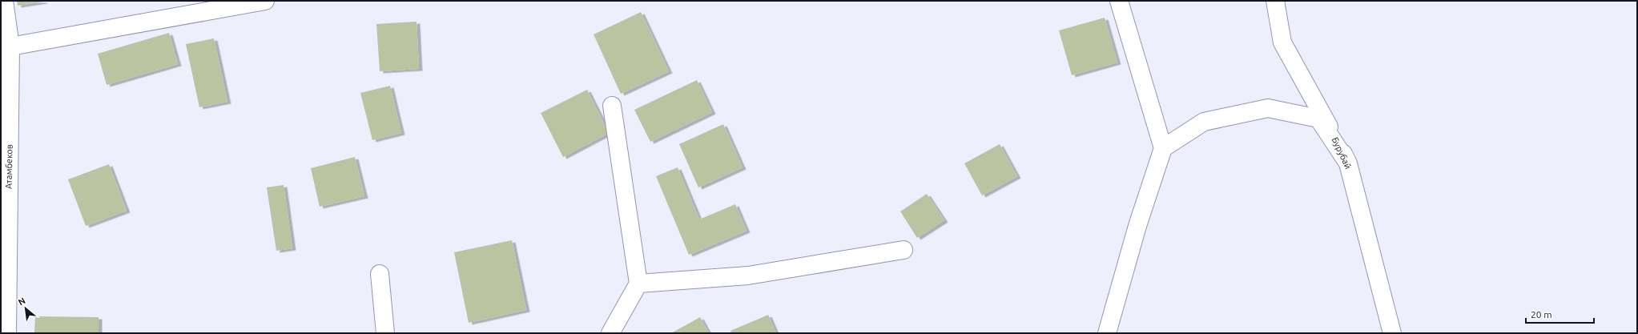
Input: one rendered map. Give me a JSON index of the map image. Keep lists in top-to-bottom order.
{
  "streets": {
    "street": ["Бурубай", "Атамбеков"]
  },
  "scale_bar": "20 m",
  "north": "top left"
}
